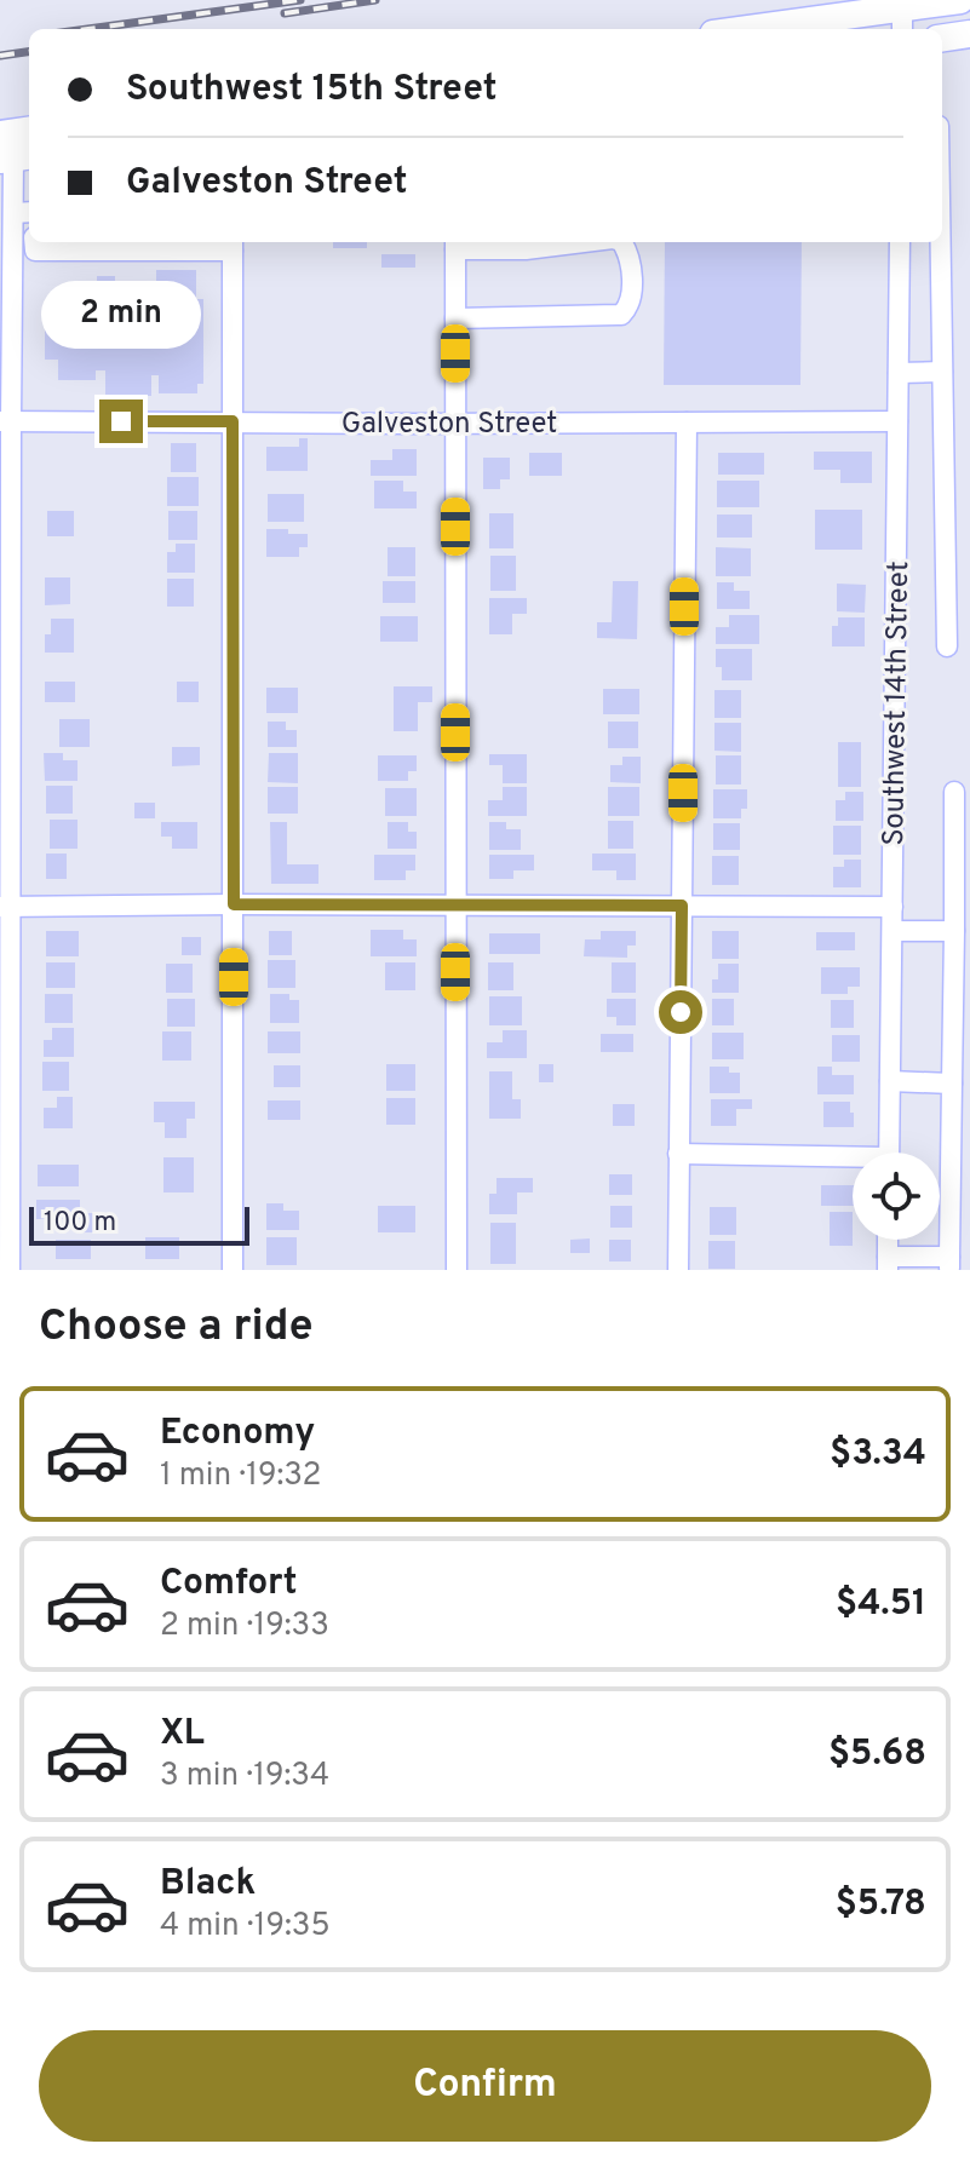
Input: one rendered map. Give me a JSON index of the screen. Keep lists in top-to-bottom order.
{
  "streets": {
    "street": ["Galveston Street", "Southwest 14th Street"]
  },
  "crossings": [
    ["Galveston Street", "Southwest 14th Street"]
  ],
  "scale_bar": "100 m",
  "page": {
    "banner": ["Southwest 15th Street", "Galveston Street"],
    "bubble": "2 min",
    "scale": "100 m",
    "heading": "Choose a ride",
    "list": [
      {
        "name": "Economy",
        "note": "1 min · 19:32",
        "value": "$3.34"
      },
      {
        "name": "Comfort",
        "note": "2 min · 19:33",
        "value": "$4.51"
      },
      {
        "name": "XL",
        "note": "3 min · 19:34",
        "value": "$5.68"
      },
      {
        "name": "Black",
        "note": "4 min · 19:35",
        "value": "$5.78"
      }
    ],
    "buttons": "Confirm"
  }
}
